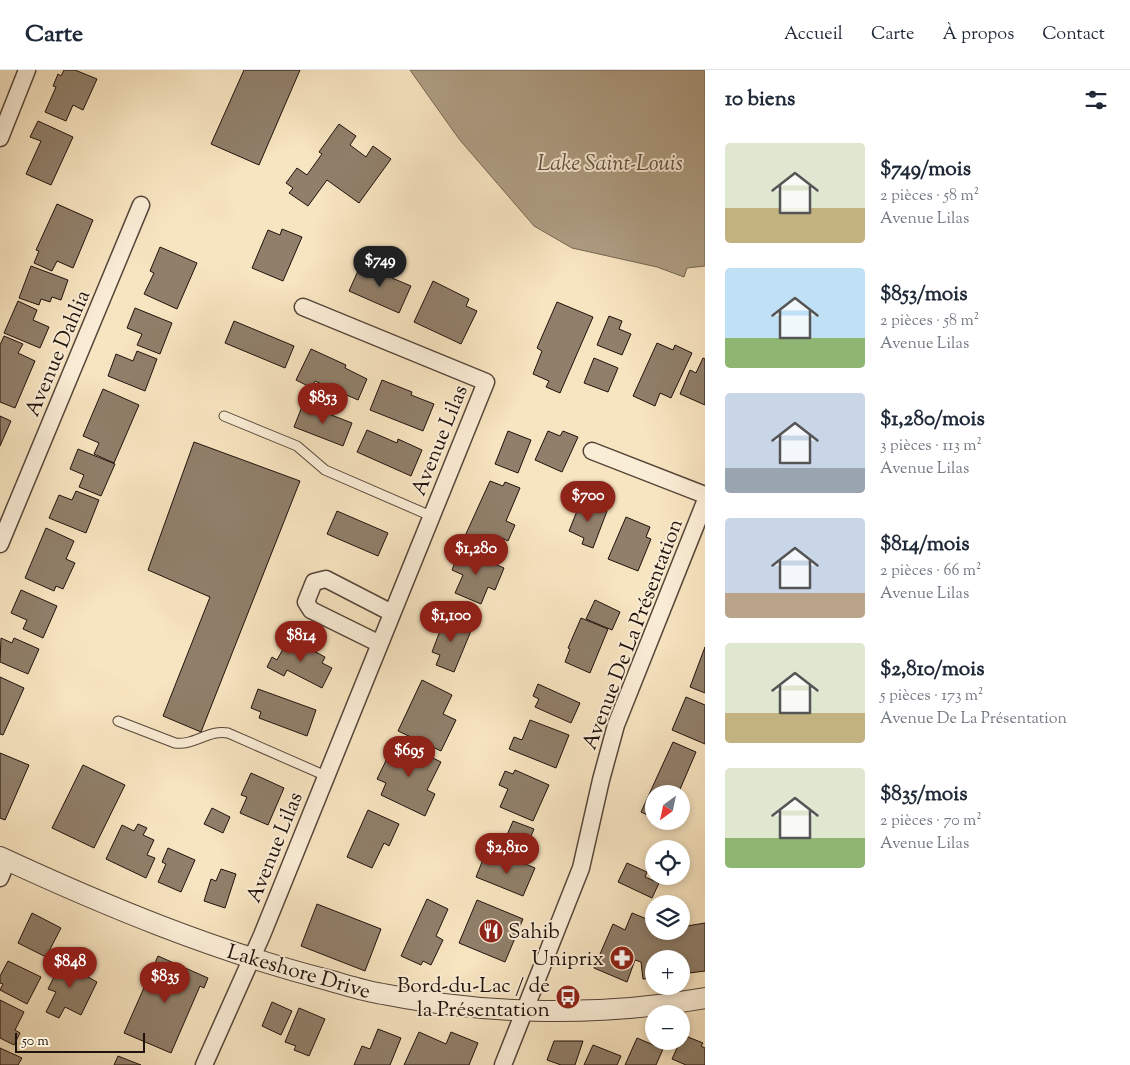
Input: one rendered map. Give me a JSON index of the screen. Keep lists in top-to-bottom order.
{
  "streets": {
    "street": [
      "Avenue Dahlia",
      "Avenue Lilas",
      "Avenue De La Présentation",
      "Lakeshore Drive"
    ]
  },
  "crossings": [
    ["Avenue Lilas", "Lakeshore Drive"],
    ["Avenue De La Présentation", "Lakeshore Drive"]
  ],
  "water": ["Lake Saint-Louis"],
  "places": {
    "restaurant": ["Sahib"],
    "pharmacy": ["Uniprix"],
    "bus stop": ["Bord-du-Lac / de la Présentation"]
  },
  "scale_bar": "50 m",
  "north": "bottom left",
  "page": {
    "header": "Carte",
    "nav": [
      "Accueil",
      "Carte",
      "À propos",
      "Contact"
    ],
    "heading": "10 biens",
    "list": [
      {
        "name": "$749/mois",
        "note": "2 pièces · 58 m² · Avenue Lilas"
      },
      {
        "name": "$853/mois",
        "note": "2 pièces · 58 m² · Avenue Lilas"
      },
      {
        "name": "$1,280/mois",
        "note": "3 pièces · 113 m² · Avenue Lilas"
      },
      {
        "name": "$814/mois",
        "note": "2 pièces · 66 m² · Avenue Lilas"
      },
      {
        "name": "$2,810/mois",
        "note": "5 pièces · 173 m² · Avenue De La Présentation"
      },
      {
        "name": "$835/mois",
        "note": "2 pièces · 70 m² · Avenue Lilas"
      }
    ],
    "price": [
      "$749",
      "$853",
      "$700",
      "$1,280",
      "$1,100",
      "$814",
      "$695",
      "$2,810",
      "$848",
      "$835"
    ],
    "map_buttons": ["+", "−"],
    "scale": "50 m"
  }
}
